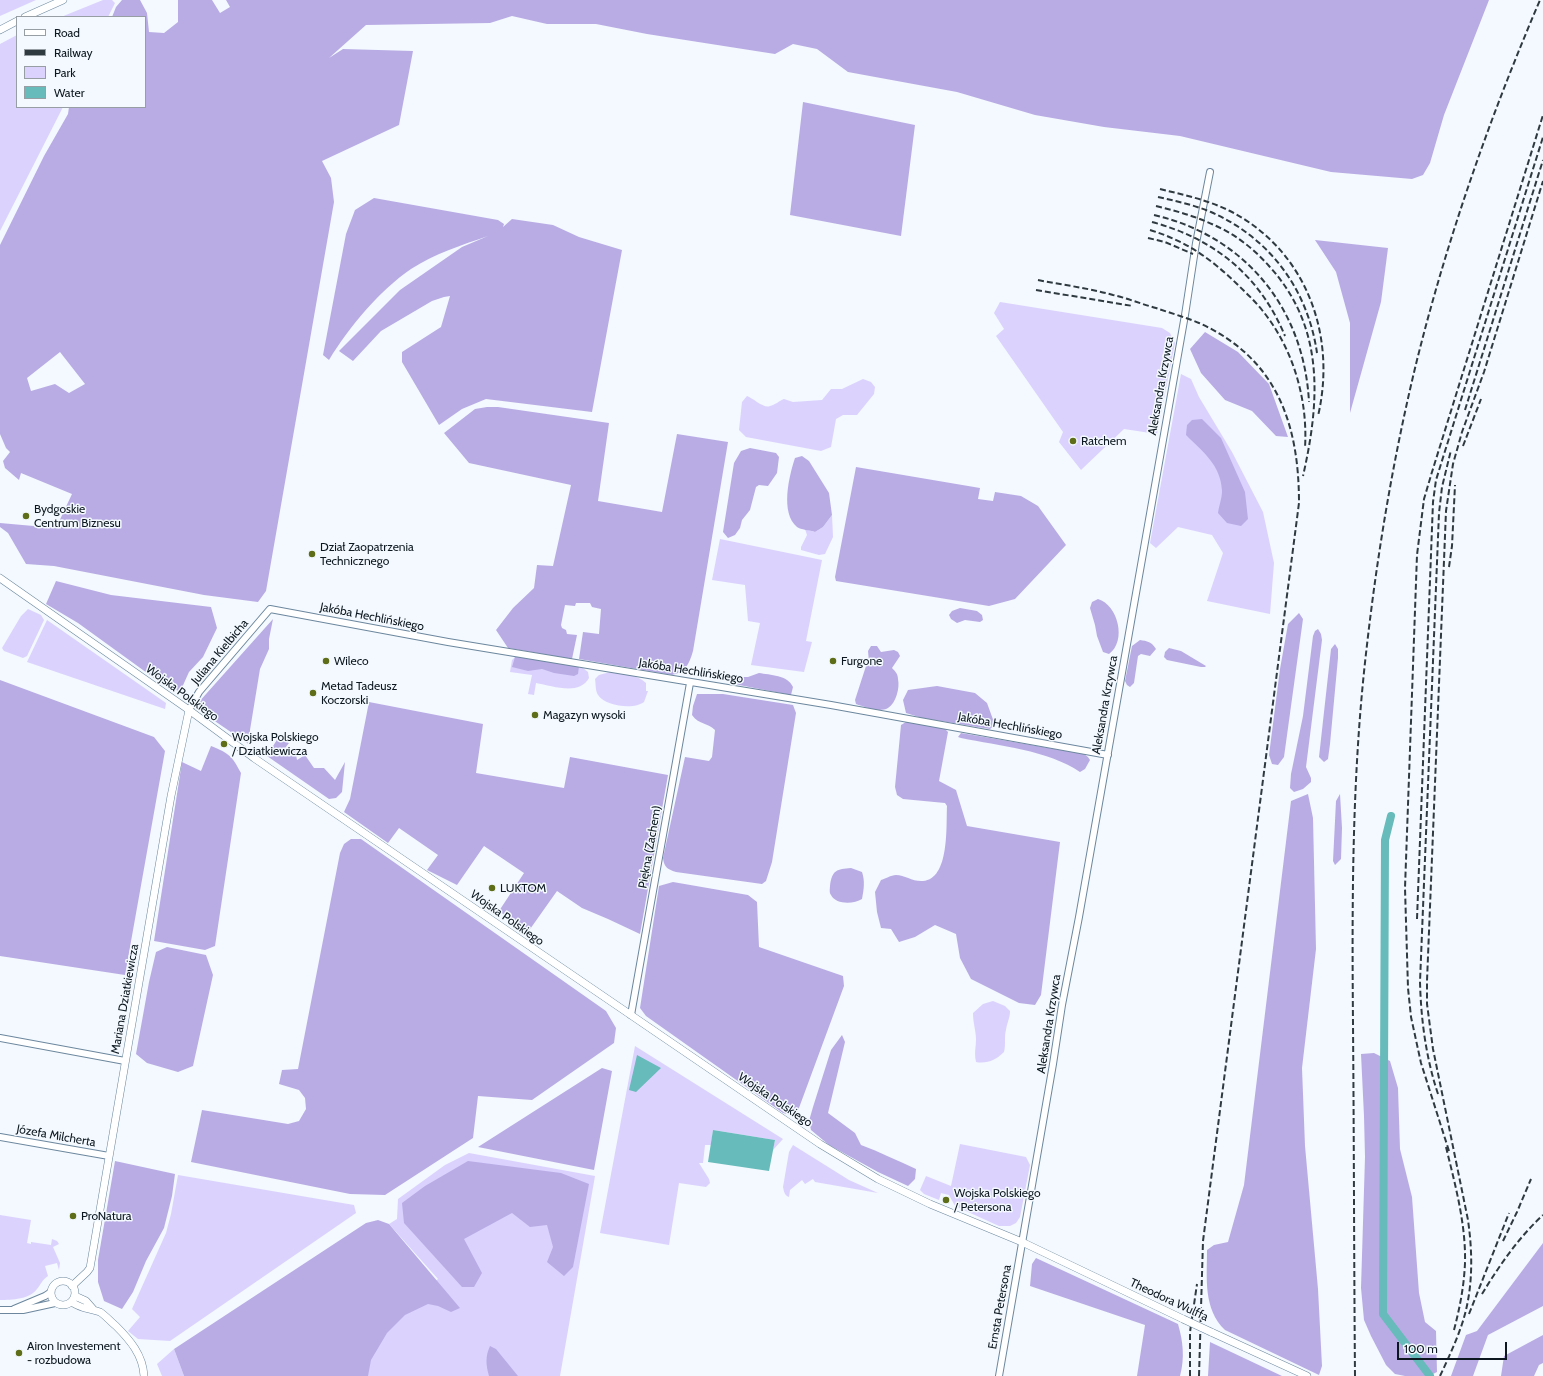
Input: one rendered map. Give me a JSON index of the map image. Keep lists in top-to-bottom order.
{
  "streets": {
    "street": [
      "Aleksandra Krzywca",
      "Jakóba Hechlińskiego",
      "Juliana Kielbicha",
      "Wojska Polskiego",
      "Piękna (Zachem)",
      "Mariana Dziatkiewicza",
      "Józefa Milcherta",
      "Theodora Wulffa",
      "Ernsta Petersona"
    ]
  },
  "crossings": [
    ["Aleksandra Krzywca", "Jakóba Hechlińskiego"],
    ["Aleksandra Krzywca", "Wojska Polskiego"],
    ["Aleksandra Krzywca", "Theodora Wulffa"],
    ["Aleksandra Krzywca", "Ernsta Petersona"],
    ["Jakóba Hechlińskiego", "Juliana Kielbicha"],
    ["Jakóba Hechlińskiego", "Piękna (Zachem)"],
    ["Juliana Kielbicha", "Wojska Polskiego"],
    ["Juliana Kielbicha", "Mariana Dziatkiewicza"],
    ["Wojska Polskiego", "Piękna (Zachem)"],
    ["Wojska Polskiego", "Mariana Dziatkiewicza"],
    ["Wojska Polskiego", "Theodora Wulffa"],
    ["Wojska Polskiego", "Ernsta Petersona"],
    ["Mariana Dziatkiewicza", "Józefa Milcherta"],
    ["Theodora Wulffa", "Ernsta Petersona"]
  ],
  "places": [
    "Ratchem",
    "Bydgoskie Centrum Biznesu",
    "Dział Zaopatrzenia Technicznego",
    "Wileco",
    "Furgone",
    "Metad Tadeusz Koczorski",
    "Magazyn wysoki",
    "Wojska Polskiego / Dziatkiewicza",
    "LUKTOM",
    "Wojska Polskiego / Petersona",
    "ProNatura",
    "Airon Investement - rozbudowa"
  ],
  "legend": [
    "Road",
    "Railway",
    "Park",
    "Water"
  ],
  "scale_bar": "100 m"
}
